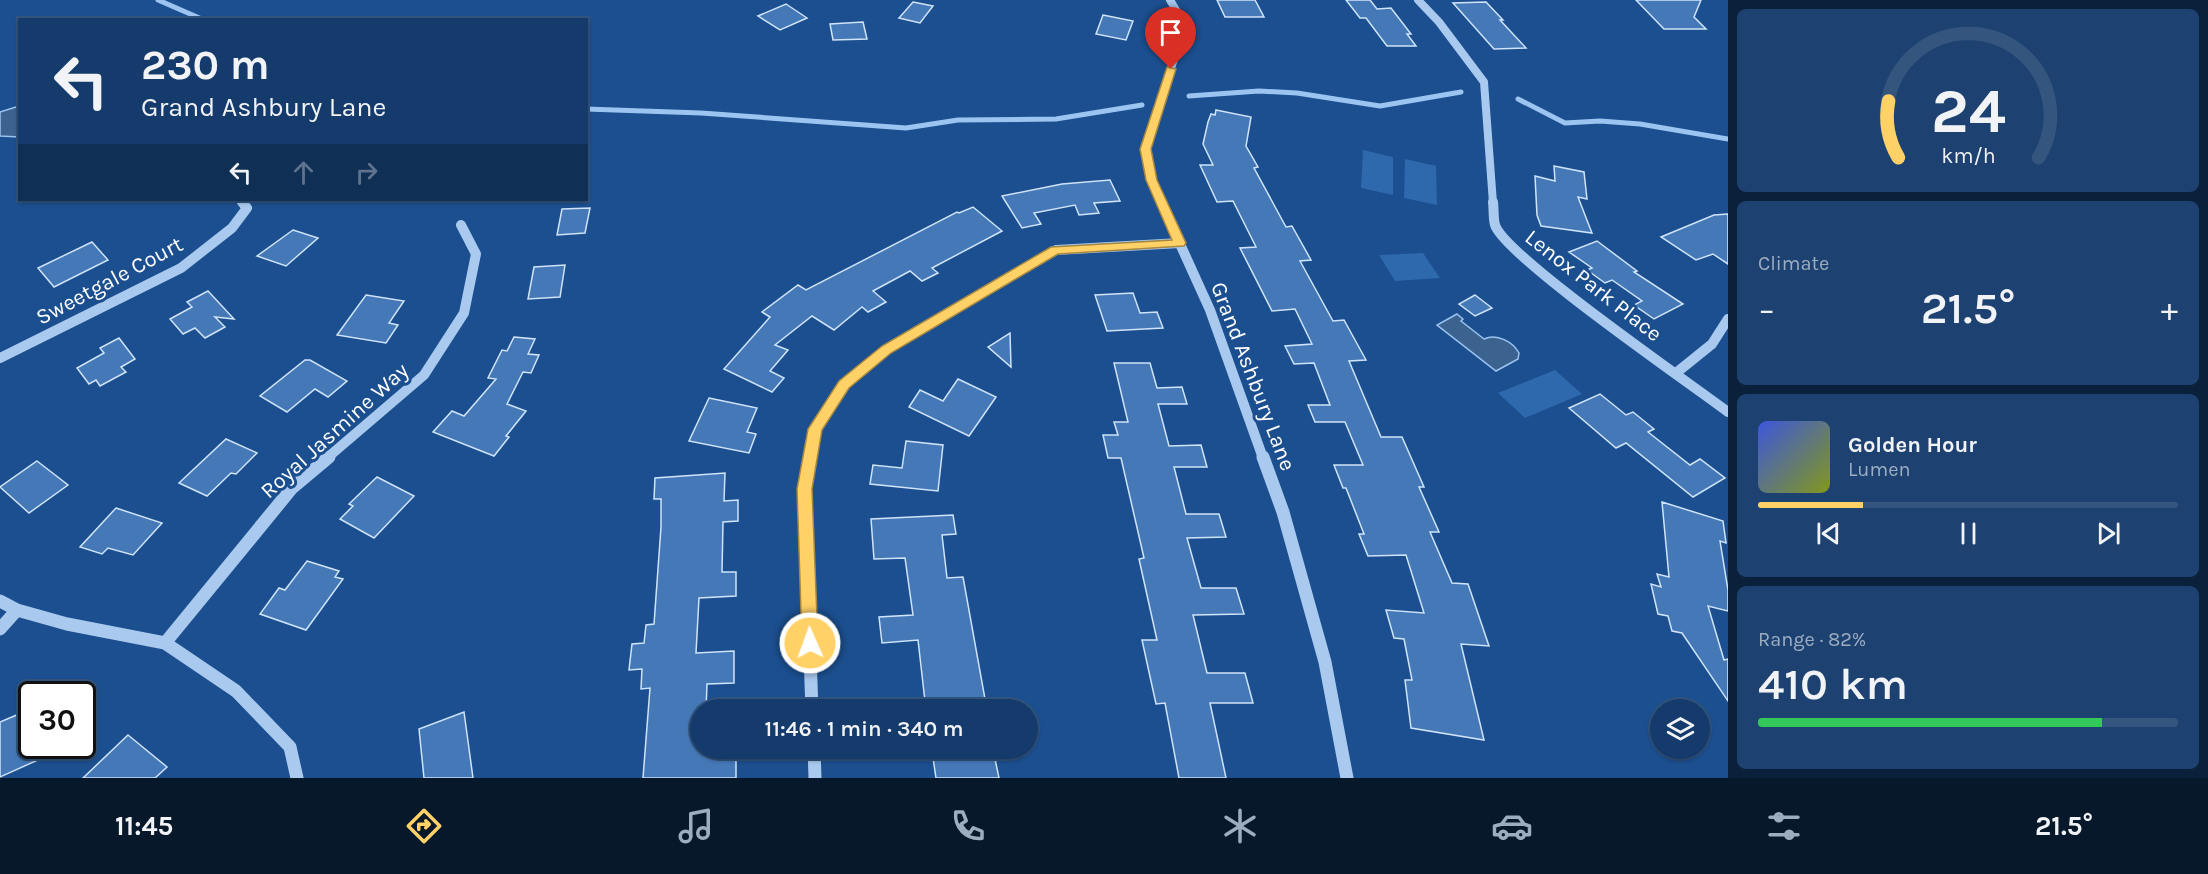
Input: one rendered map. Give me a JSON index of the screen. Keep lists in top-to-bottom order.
{
  "streets": {
    "street": [
      "Sweetgale Court",
      "Lenox Park Place",
      "Grand Ashbury Lane",
      "Royal Jasmine Way"
    ]
  },
  "page": {
    "turn": ["230 m", "Grand Ashbury Lane"],
    "tile": [
      "Climate",
      ["Range · 82%", "410 km"]
    ],
    "heat": ["−", "21.5°", "+"],
    "song": ["Golden Hour", "Lumen"],
    "limit": "30",
    "trip": "11:46 · 1 min · 340 m",
    "tabs": ["11:45", "21.5°"],
    "gauge": ["24", "km/h"]
  }
}
